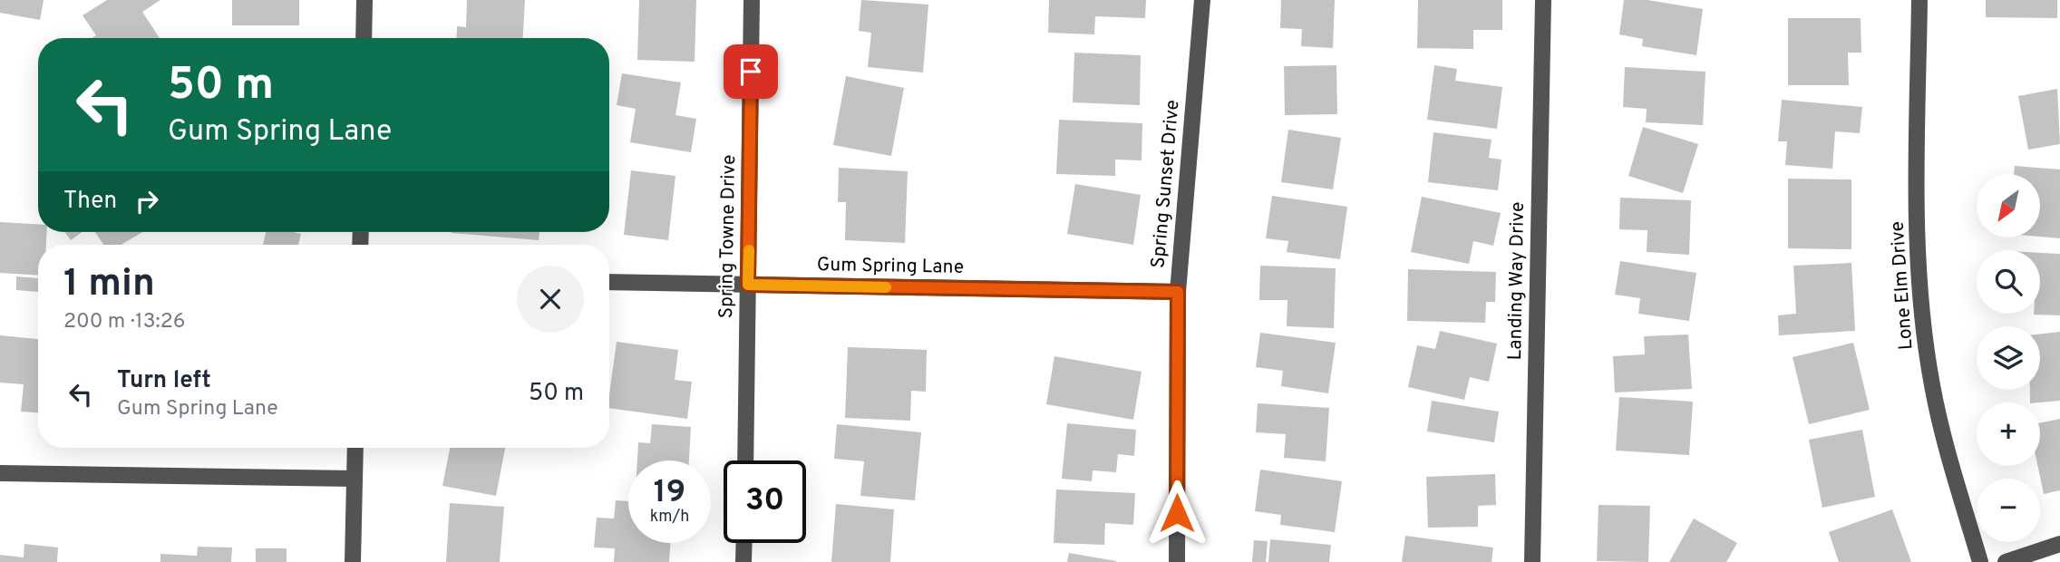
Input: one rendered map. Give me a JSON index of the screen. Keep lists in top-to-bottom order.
{
  "streets": {
    "street": [
      "Spring Sunset Drive",
      "Spring Towne Drive",
      "Gum Spring Lane",
      "Landing Way Drive",
      "Lone Elm Drive"
    ]
  },
  "crossings": [
    ["Spring Sunset Drive", "Gum Spring Lane"],
    ["Spring Towne Drive", "Gum Spring Lane"]
  ],
  "north": "bottom left",
  "page": {
    "turn": ["50 m", "Gum Spring Lane"],
    "then": "Then",
    "map_buttons": ["+", "−"],
    "heading": ["1 min", "200 m · 13:26"],
    "list": [
      {
        "name": "Turn left",
        "note": "Gum Spring Lane",
        "value": "50 m"
      }
    ],
    "speed": "19 km/h",
    "limit": "30"
  }
}
